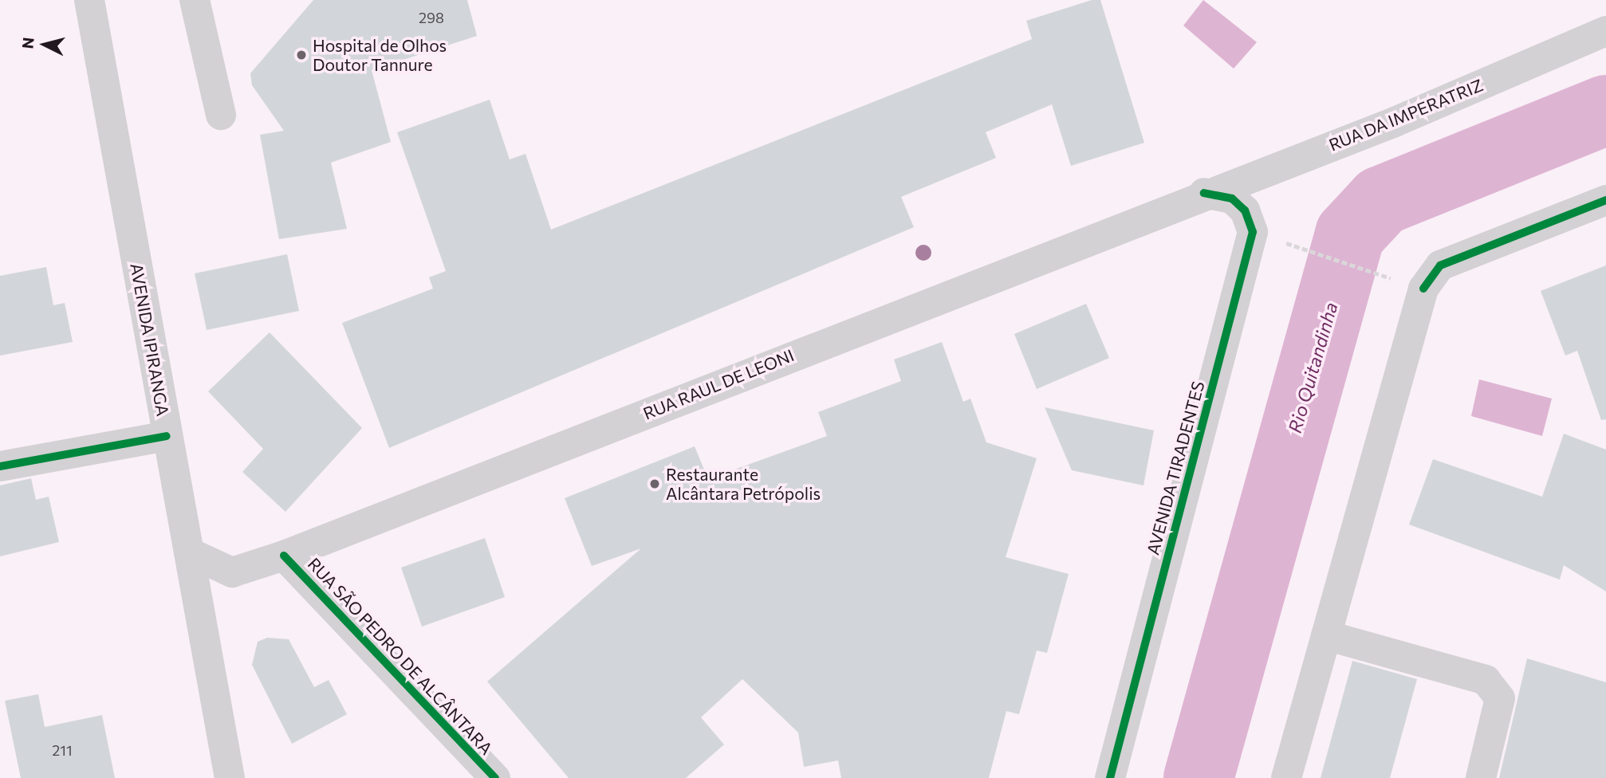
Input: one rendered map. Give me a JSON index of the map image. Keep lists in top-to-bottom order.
{
  "streets": {
    "main road": [
      "RUA DA IMPERATRIZ",
      "AVENIDA IPIRANGA",
      "RUA RAUL DE LEONI",
      "AVENIDA TIRADENTES",
      "RUA SÃO PEDRO DE ALCÂNTARA"
    ]
  },
  "crossings": [
    ["RUA DA IMPERATRIZ", "RUA RAUL DE LEONI"],
    ["RUA RAUL DE LEONI", "RUA SÃO PEDRO DE ALCÂNTARA"]
  ],
  "water": ["Rio Quitandinha"],
  "places": ["Hospital de Olhos Doutor Tannure", "Restaurante Alcântara Petrópolis"],
  "house_numbers": ["298", "211"],
  "north": "left"
}
